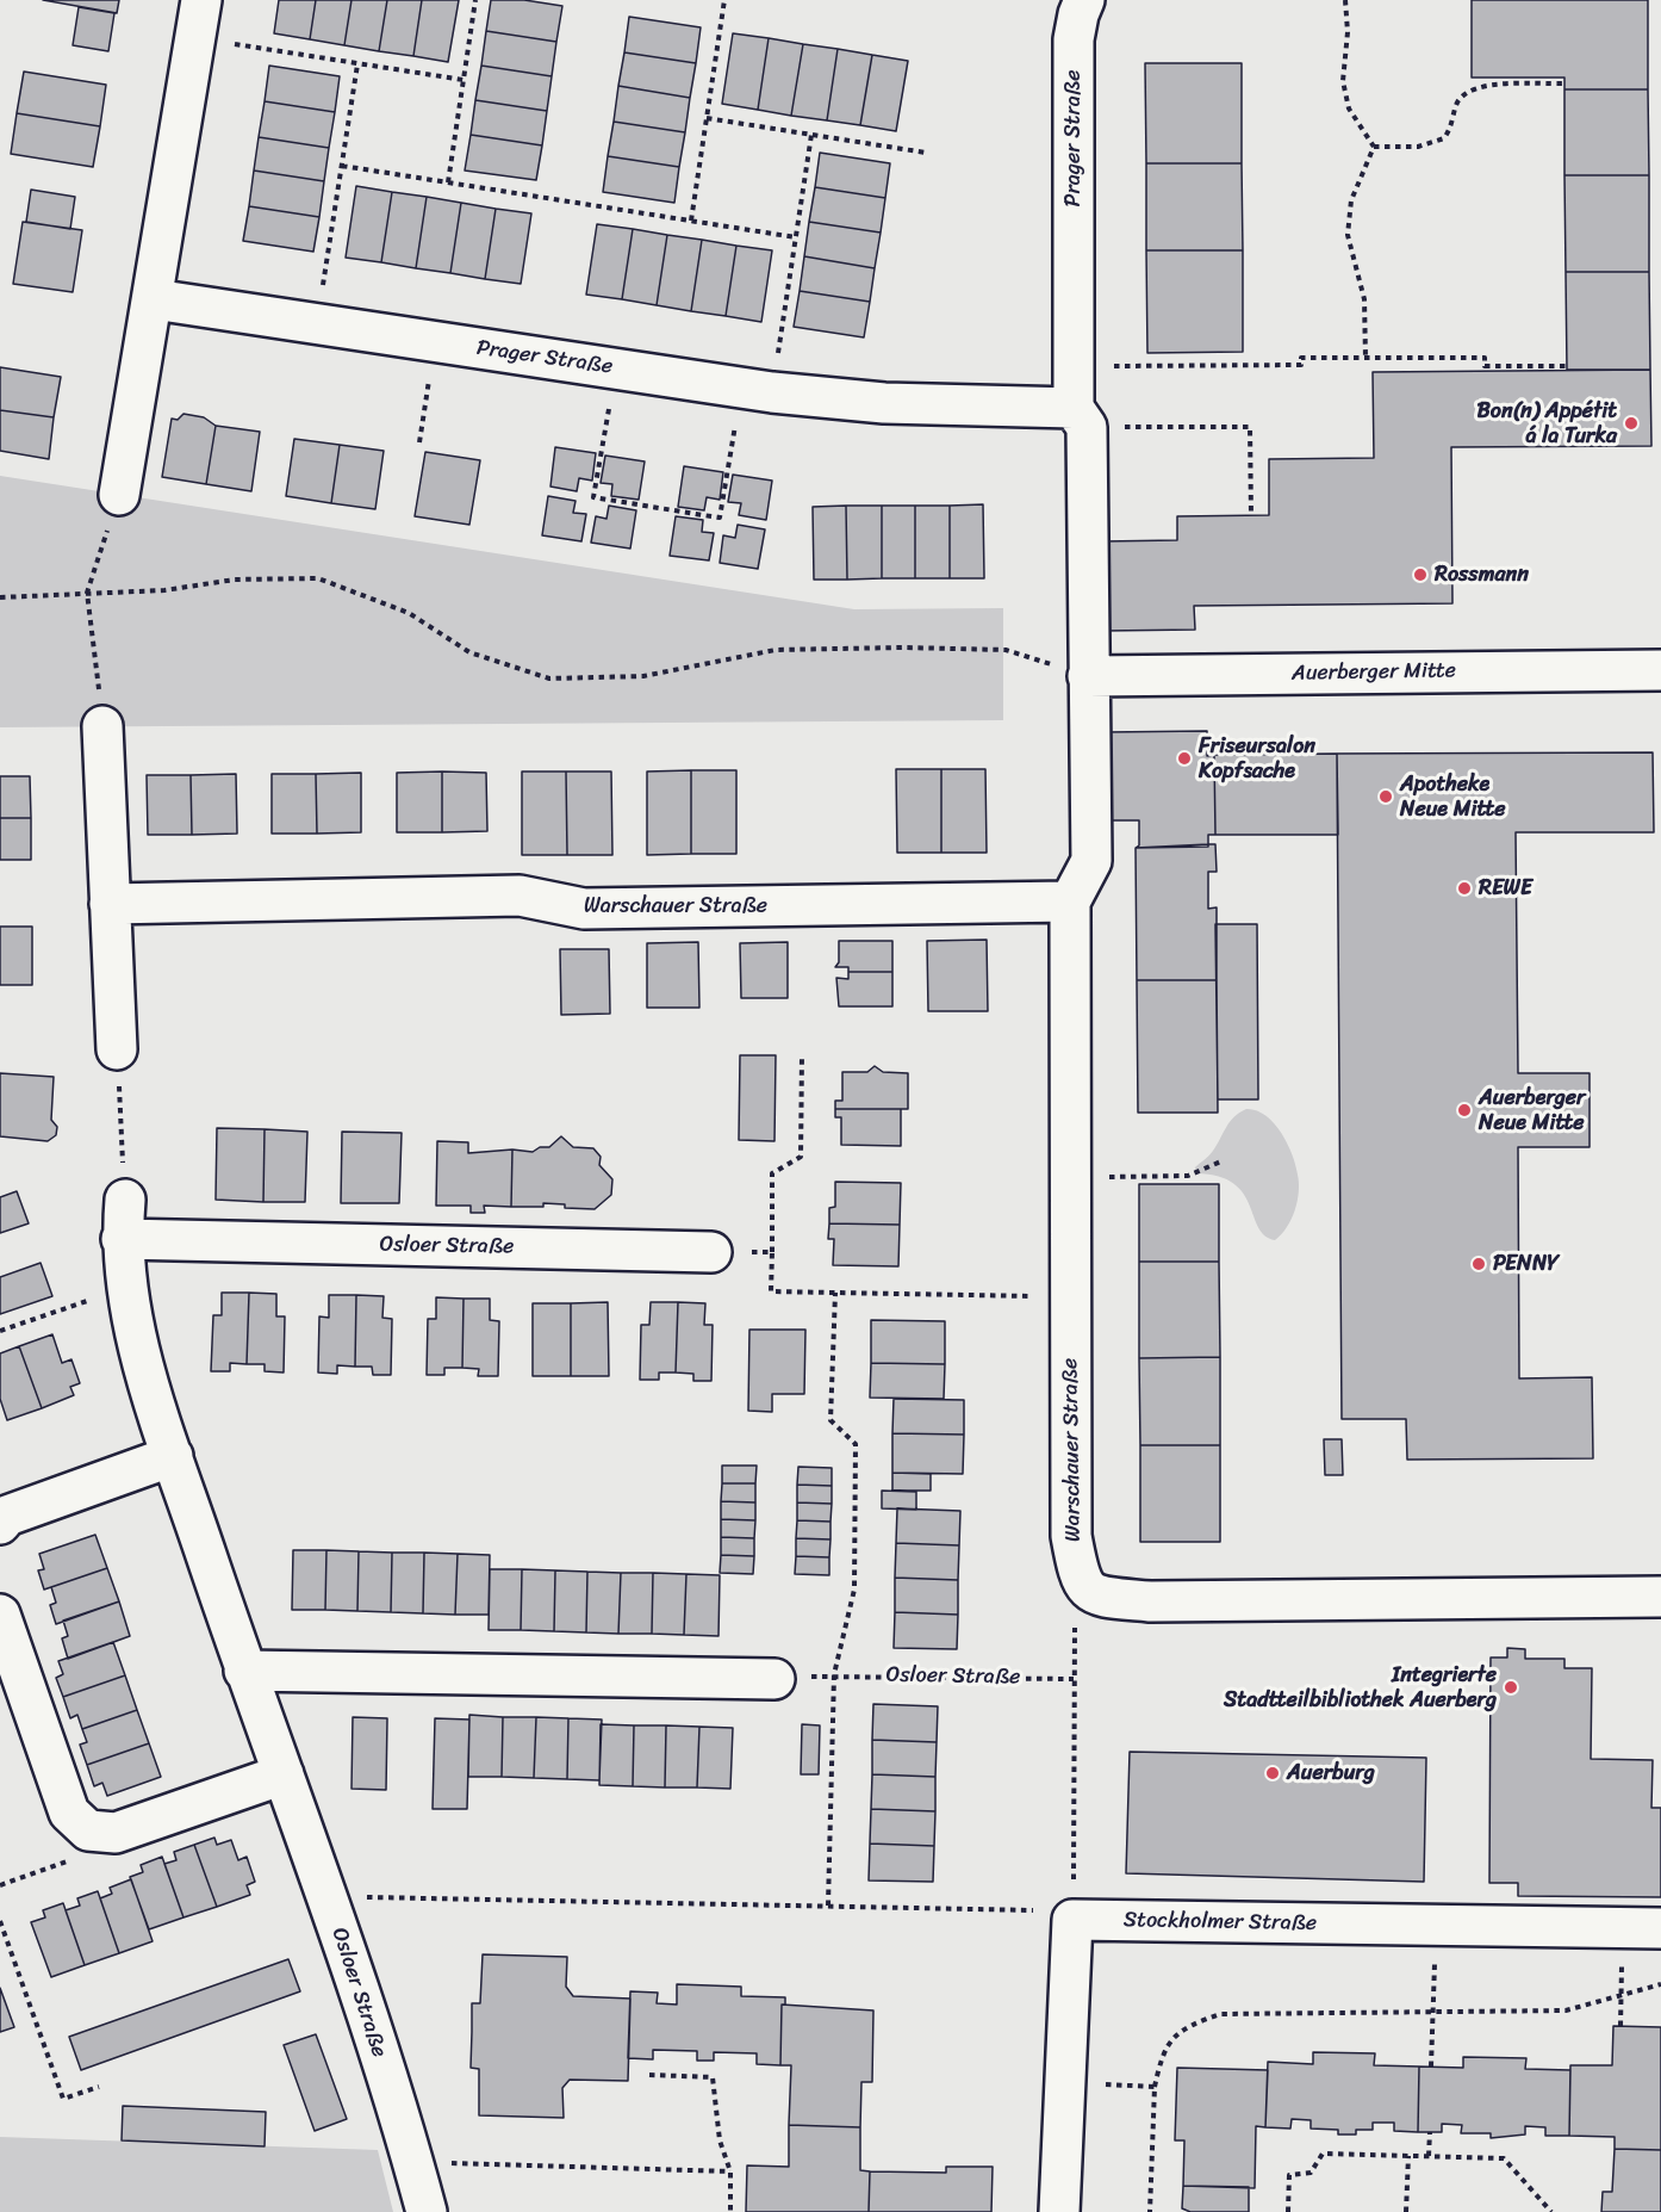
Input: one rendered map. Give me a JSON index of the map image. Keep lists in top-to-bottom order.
{
  "streets": {
    "street": [
      "Prager Straße",
      "Auerberger Mitte",
      "Warschauer Straße",
      "Osloer Straße",
      "Stockholmer Straße"
    ]
  },
  "crossings": [
    ["Prager Straße", "Auerberger Mitte"],
    ["Prager Straße", "Warschauer Straße"],
    ["Auerberger Mitte", "Warschauer Straße"]
  ],
  "places": [
    "Bon(n) Appétit á la Turka",
    "Rossmann",
    "Friseursalon Kopfsache",
    "Apotheke Neue Mitte",
    "REWE",
    "Auerberger Neue Mitte",
    "PENNY",
    "Integrierte Stadtteilbibliothek Auerberg",
    "Auerburg"
  ]
}
